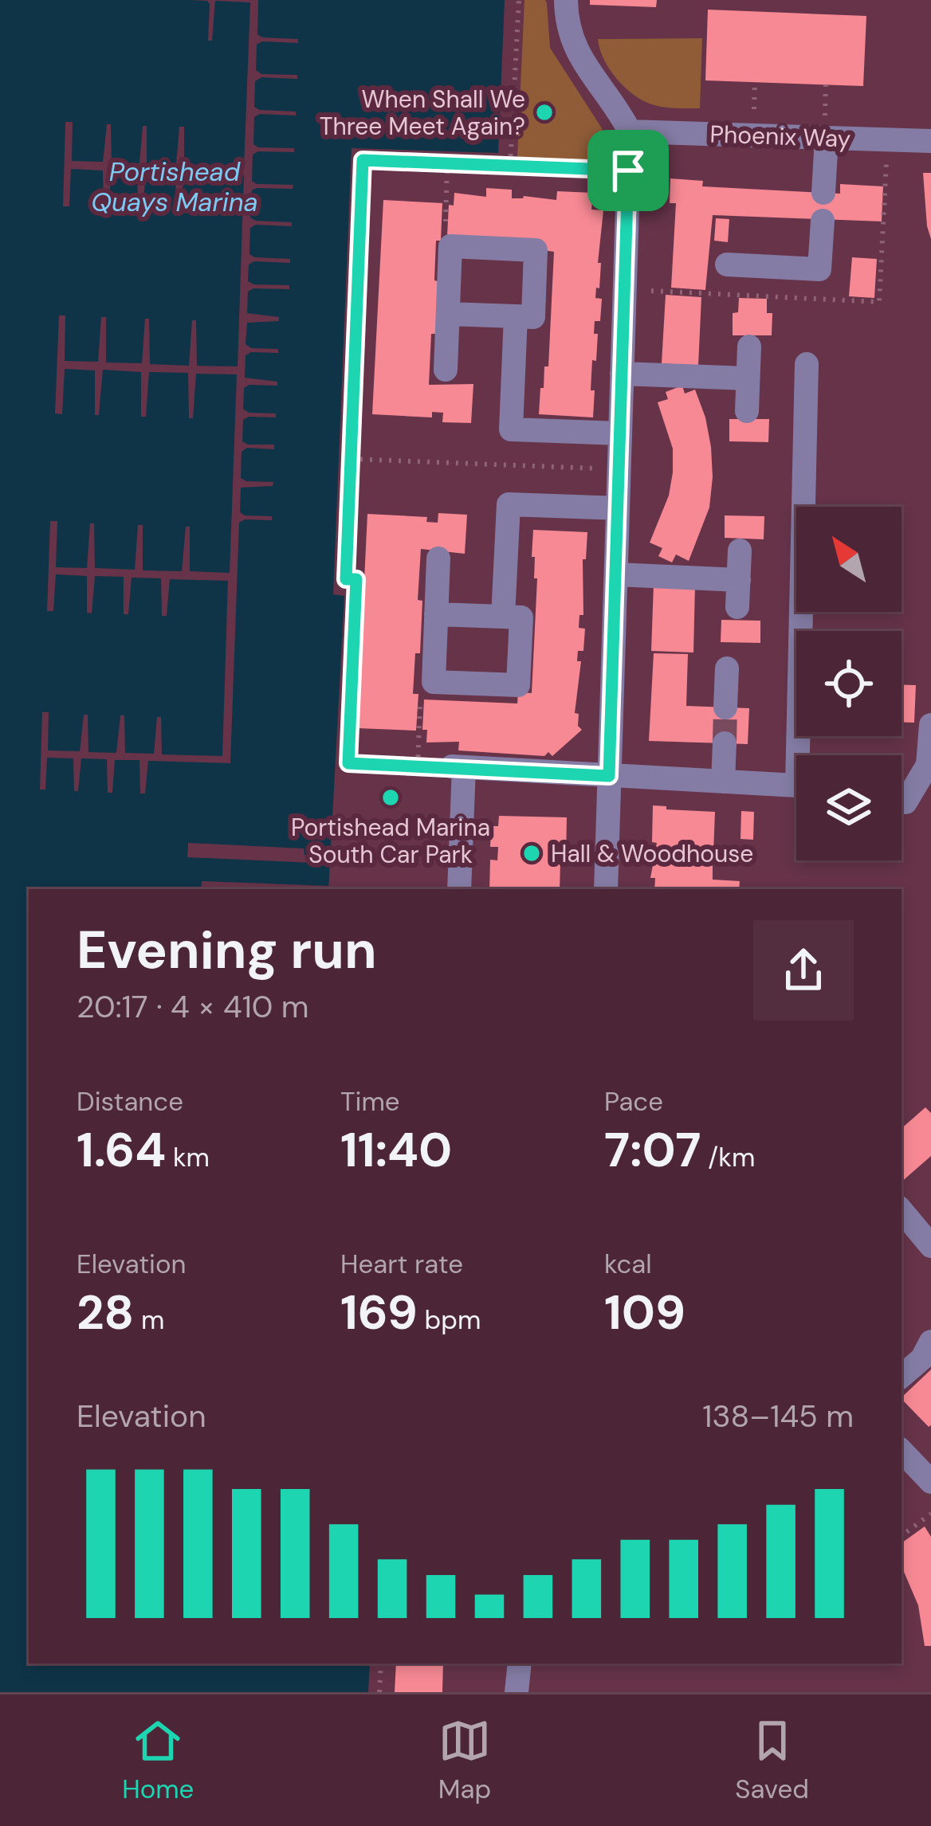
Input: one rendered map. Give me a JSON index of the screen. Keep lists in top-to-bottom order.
{
  "streets": {
    "street": ["Phoenix Way"]
  },
  "water": ["Portishead Quays Marina"],
  "places": ["When Shall We Three Meet Again?", "Portishead Marina South Car Park", "Hall & Woodhouse"],
  "north": "top left",
  "page": {
    "heading": ["Evening run", "20:17 · 4 × 410 m"],
    "stats": [
      ["Distance", "1.64 km"],
      ["Time", "11:40"],
      ["Pace", "7:07 /km"],
      ["Elevation", "28 m"],
      ["Heart rate", "169 bpm"],
      ["kcal", "109"]
    ],
    "chart": ["Elevation", "138–145 m"],
    "tabs": ["Home", "Map", "Saved"]
  }
}
